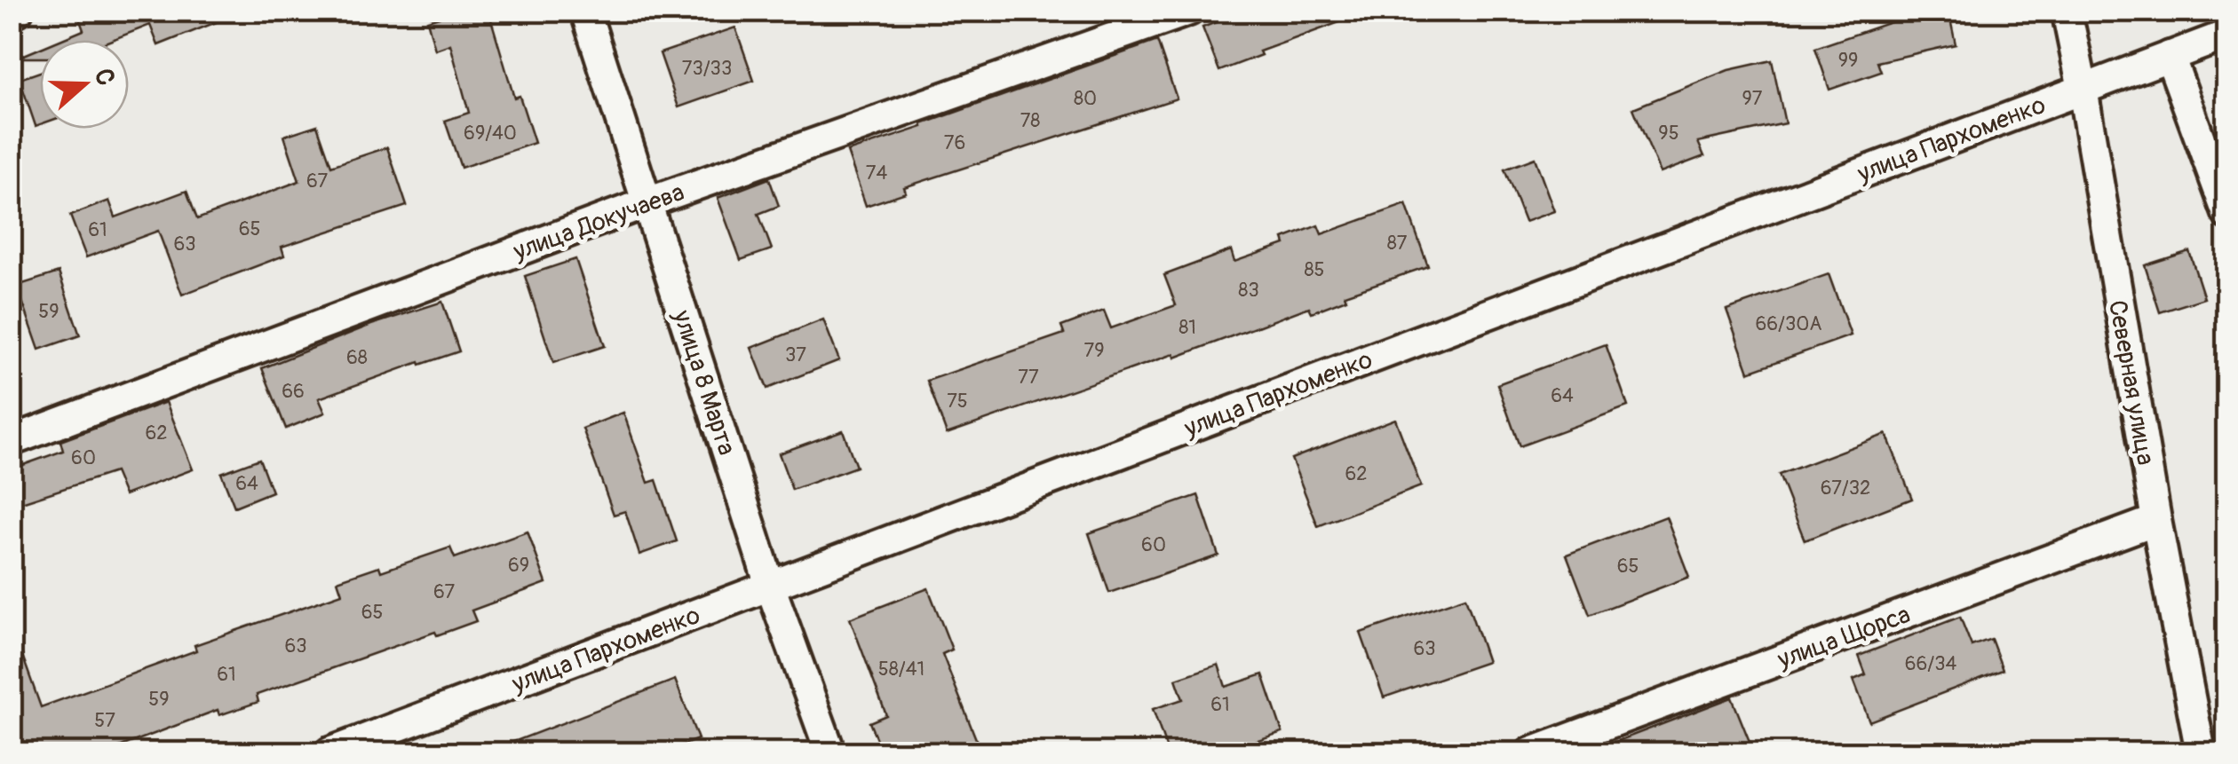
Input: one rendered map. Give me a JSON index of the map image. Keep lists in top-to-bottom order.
{
  "streets": {
    "street": [
      "улица Пархоменко",
      "улица Докучаева",
      "улица 8 Марта",
      "Северная улица",
      "улица Щорса"
    ]
  },
  "crossings": [
    ["улица Пархоменко", "улица 8 Марта"],
    ["улица Пархоменко", "Северная улица"],
    ["улица Докучаева", "улица 8 Марта"],
    ["Северная улица", "улица Щорса"]
  ],
  "house_numbers": [
    "99",
    "73/33",
    "80",
    "97",
    "78",
    "69/40",
    "95",
    "76",
    "74",
    "67",
    "65",
    "61",
    "87",
    "63",
    "85",
    "83",
    "59",
    "66/30А",
    "81",
    "79",
    "37",
    "68",
    "77",
    "66",
    "64",
    "75",
    "62",
    "60",
    "62",
    "64",
    "67/32",
    "60",
    "69",
    "65",
    "67",
    "65",
    "63",
    "63",
    "66/34",
    "58/41",
    "61",
    "59",
    "61",
    "57"
  ],
  "north": "right"
}
